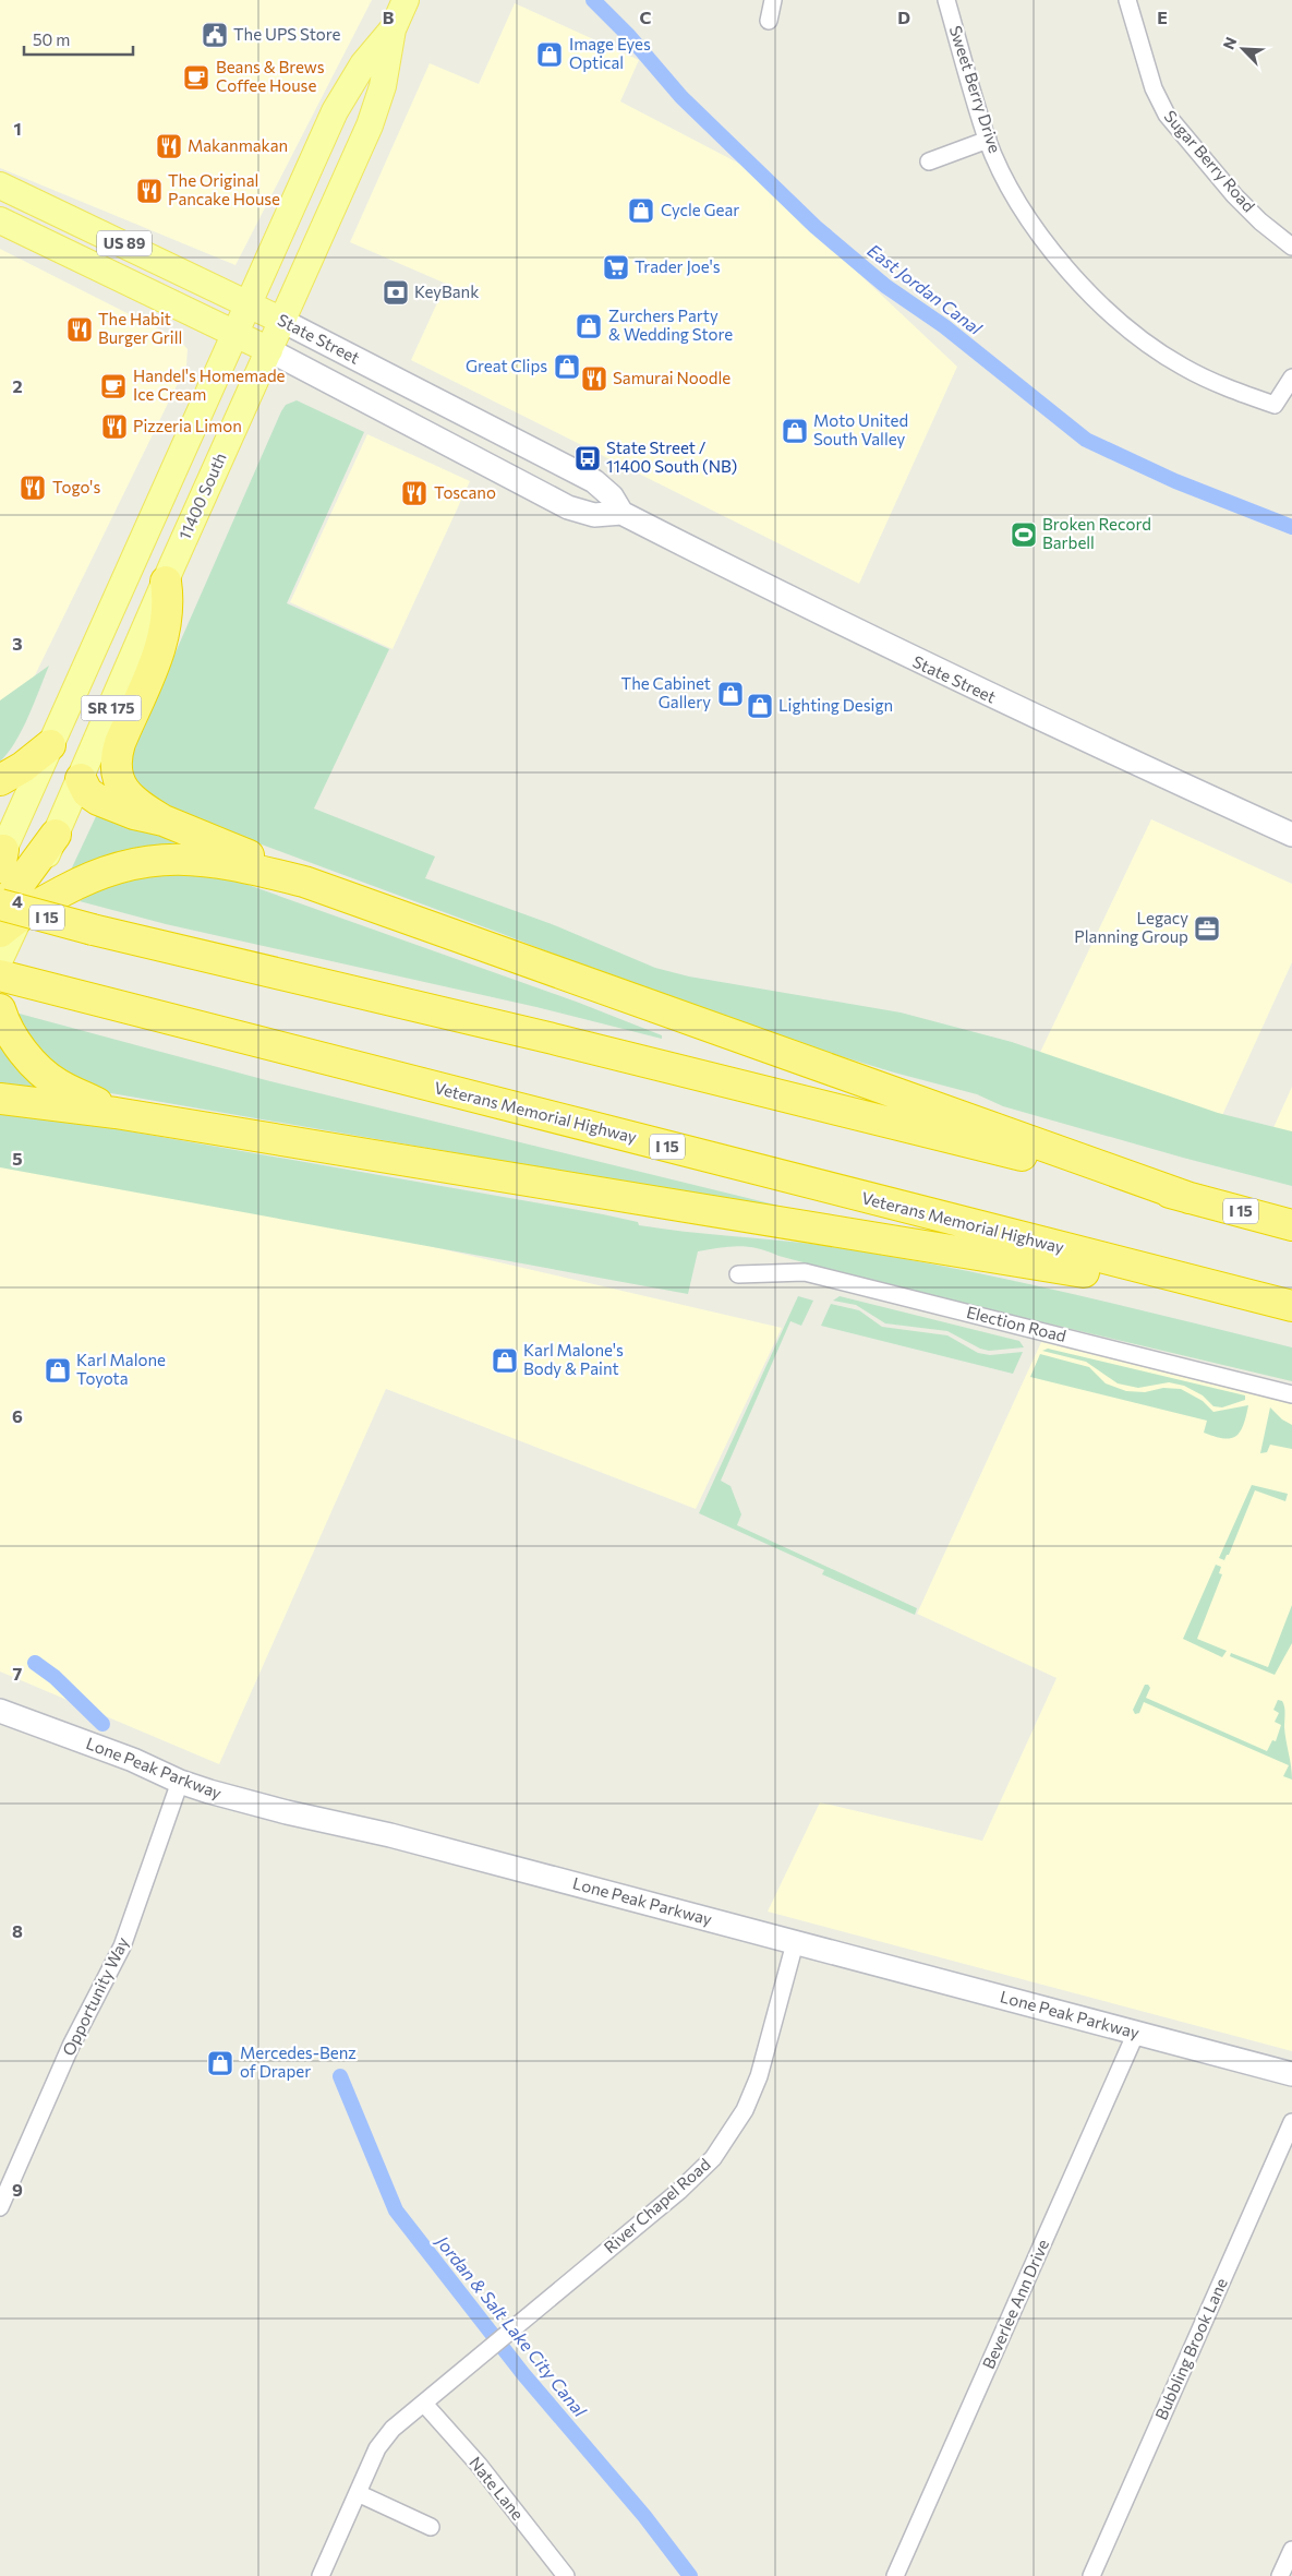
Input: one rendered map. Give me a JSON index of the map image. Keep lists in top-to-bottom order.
{
  "streets": {
    "highway": ["I 15", "Veterans Memorial Highway"],
    "main road": [
      "US 89",
      "State Street",
      "11400 South",
      "SR 175",
      "Lone Peak Parkway"
    ],
    "street": [
      "Sweet Berry Drive",
      "Sugar Berry Road",
      "Election Road",
      "Opportunity Way",
      "River Chapel Road",
      "Beverlee Ann Drive",
      "Bubbling Brook Lane",
      "Nate Lane"
    ]
  },
  "crossings": [
    ["State Street", "11400 South"],
    ["Lone Peak Parkway", "Opportunity Way"],
    ["Lone Peak Parkway", "River Chapel Road"],
    ["Lone Peak Parkway", "Beverlee Ann Drive"],
    ["River Chapel Road", "Nate Lane"]
  ],
  "water": ["East Jordan Canal", "Jordan & Salt Lake City Canal"],
  "places": {
    "public building": ["The UPS Store"],
    "shop": [
      "Image Eyes Optical",
      "Cycle Gear",
      "Zurchers Party & Wedding Store",
      "Great Clips",
      "Moto United South Valley",
      "The Cabinet Gallery",
      "Lighting Design",
      "Karl Malone's Body & Paint",
      "Karl Malone Toyota",
      "Mercedes-Benz of Draper"
    ],
    "cafe": ["Beans & Brews Coffee House", "Handel's Homemade Ice Cream"],
    "restaurant": [
      "Makanmakan",
      "The Original Pancake House",
      "The Habit Burger Grill",
      "Samurai Noodle",
      "Pizzeria Limon",
      "Togo's",
      "Toscano"
    ],
    "supermarket": ["Trader Joe's"],
    "bank": ["KeyBank"],
    "bus stop": ["State Street / 11400 South (NB)"],
    "sports": ["Broken Record Barbell"],
    "office": ["Legacy Planning Group"]
  },
  "scale_bar": "50 m",
  "north": "top left",
  "grid": {
    "columns": [
      "B",
      "C",
      "D",
      "E"
    ],
    "rows": [
      "1",
      "2",
      "3",
      "4",
      "5",
      "6",
      "7",
      "8",
      "9"
    ]
  }
}
